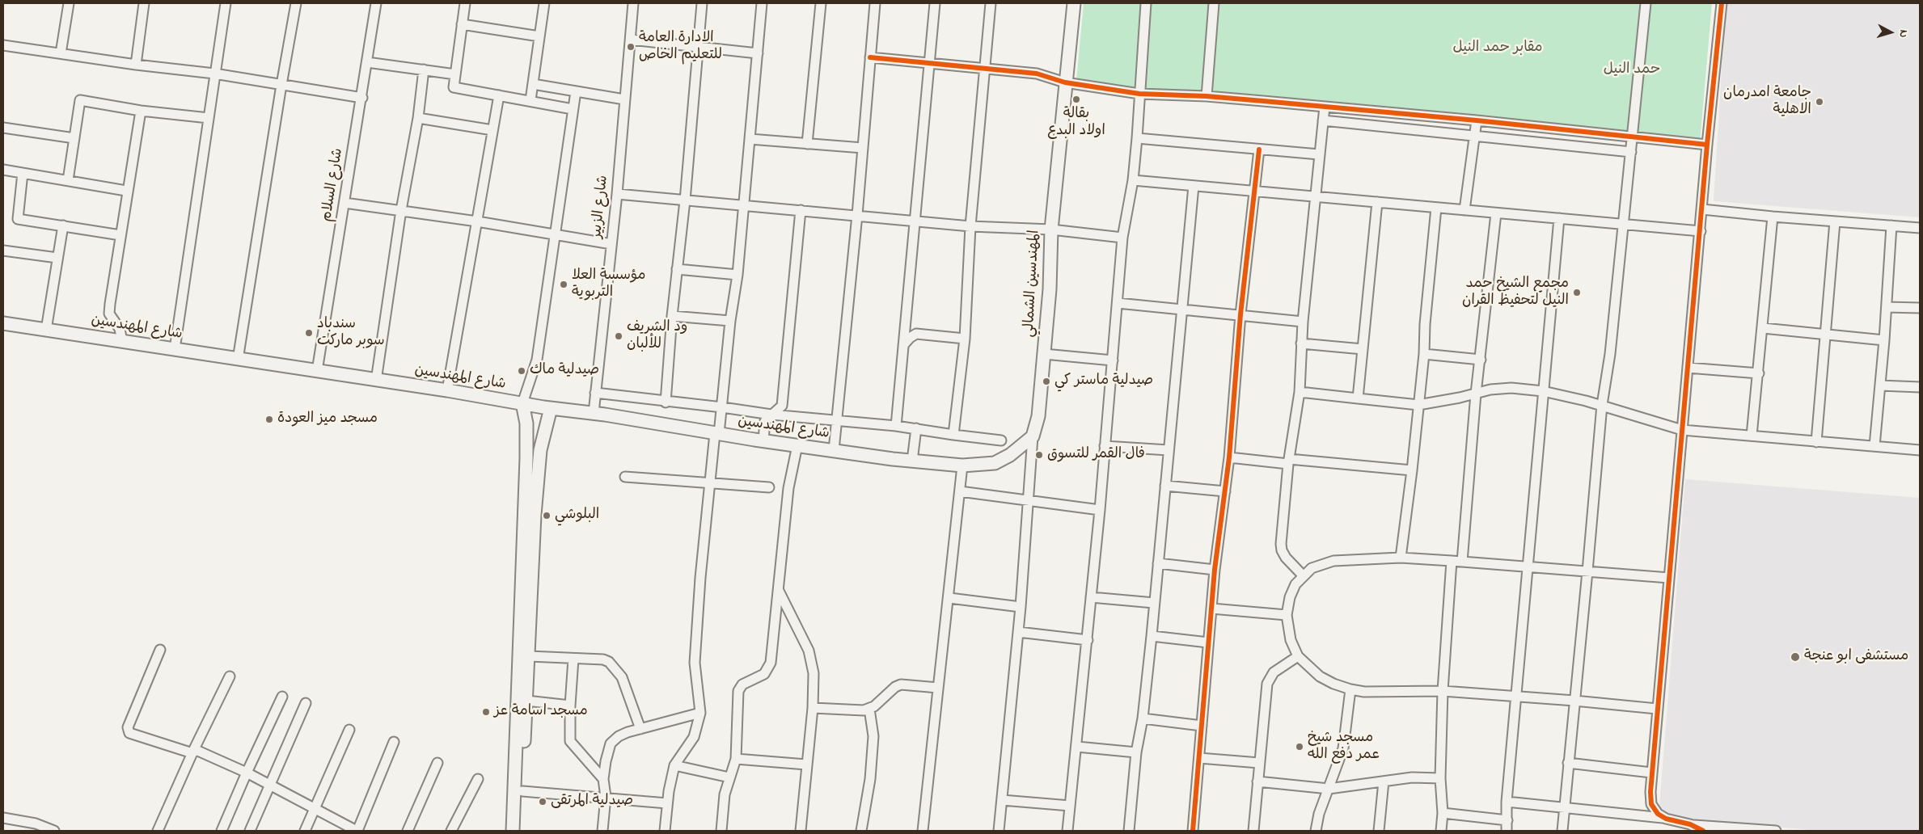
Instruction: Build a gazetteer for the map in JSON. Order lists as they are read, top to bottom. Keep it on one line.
{"streets":{"main road":["المهندسين الشمالي","شارع المهندسين"],"street":["شارع السلام","شارع الزبير"]},"crossings":[["شارع السلام","شارع المهندسين"],["شارع الزبير","شارع المهندسين"]],"parks":["مقابر حمد النيل","حمد النيل"],"places":["الادارة العامة للتعليم الخاص","بقالة اولاد البدع","جامعة امدرمان الاهلية","مؤسسة العلا التربوية","مجمع الشيخ حمد النيل لتحفيظ القران","سندباد سوبر ماركت","ود الشريف للألبان","صيدلية ماك","صيدلية ماستر كي","مسجد ميز العودة","فال القمر للتسوق","البلوشي","مستشفى ابو عنجة","مسجد اسامة عز","مسجد شيخ عمر دفع الله","صيدلية المرتقى"],"north":"right"}
